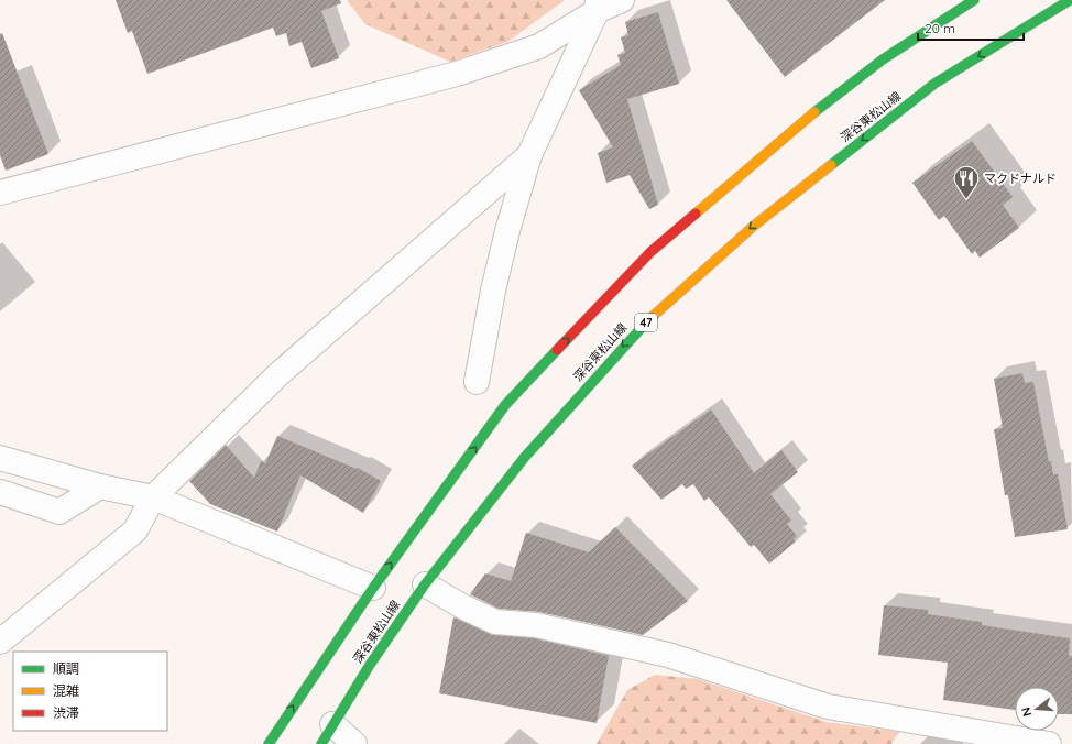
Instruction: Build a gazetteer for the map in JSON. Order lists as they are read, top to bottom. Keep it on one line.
{"streets":{"main road":["深谷東松山線","47"]},"places":{"restaurant":["マクドナルド"]},"legend":["順調","混雑","渋滞"],"scale_bar":"20 m","north":"left"}
